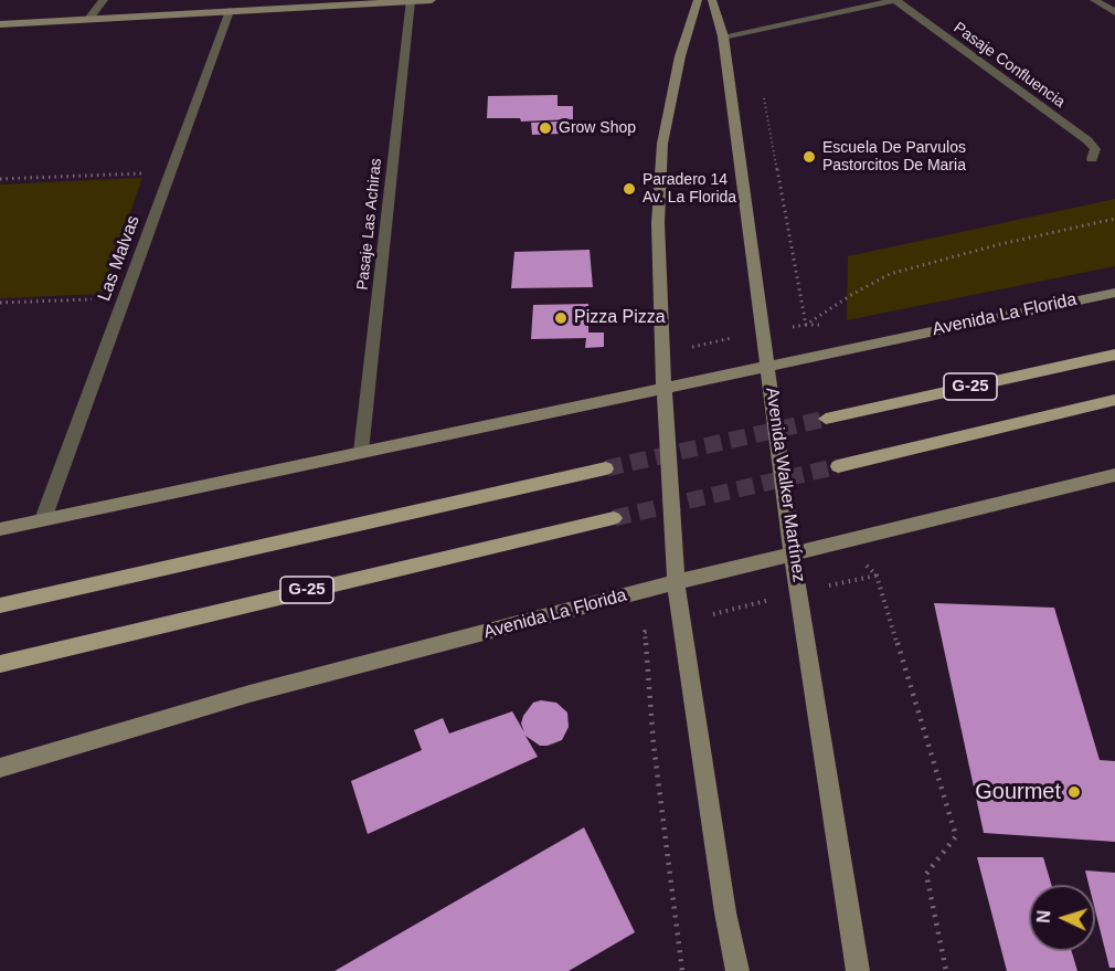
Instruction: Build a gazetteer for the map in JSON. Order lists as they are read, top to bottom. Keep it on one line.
{"streets":{"main road":["Avenida La Florida","G-25","Avenida Walker Martínez"],"street":["Pasaje Confluencia","Pasaje Las Achiras","Las Malvas"]},"crossings":[["Pasaje Las Achiras","Avenida La Florida"],["Las Malvas","Avenida La Florida"],["Avenida La Florida","Avenida Walker Martínez"]],"places":["Grow Shop","Escuela De Parvulos Pastorcitos De Maria","Paradero 14 Av. La Florida","Pizza Pizza","Gourmet"],"north":"left"}
